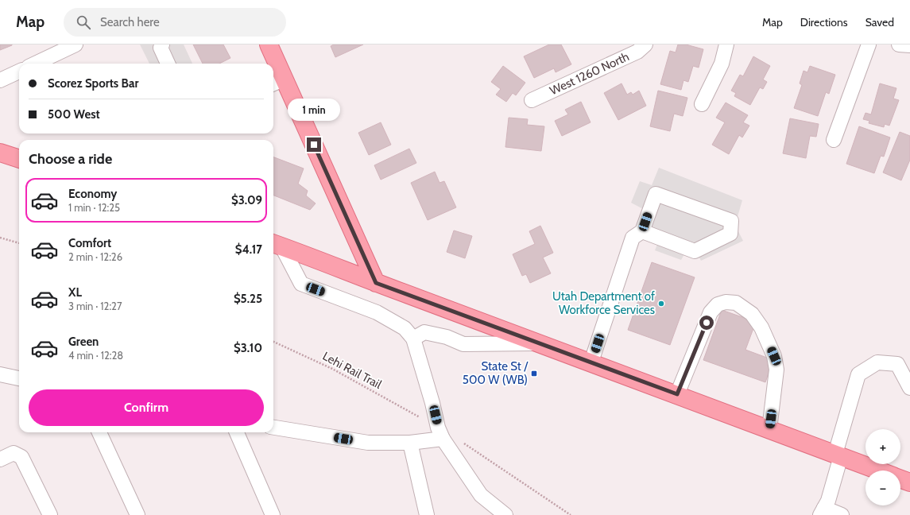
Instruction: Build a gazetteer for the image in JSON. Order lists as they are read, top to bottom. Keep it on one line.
{"streets":{"street":["West 1260 North"],"path":["Lehi Rail Trail"]},"places":{"other":["Utah Department of Workforce Services"],"transit":["State St / 500 W (WB)"]},"page":{"header":"Map","search":"Search here","nav":["Map","Directions","Saved"],"banner":["Scorez Sports Bar","500 West"],"bubble":"1 min","heading":"Choose a ride","list":[{"name":"Economy","note":"1 min · 12:25","value":"$3.09"},{"name":"Comfort","note":"2 min · 12:26","value":"$4.17"},{"name":"XL","note":"3 min · 12:27","value":"$5.25"},{"name":"Green","note":"4 min · 12:28","value":"$3.10"}],"buttons":"Confirm","map_buttons":["+","−"]}}
